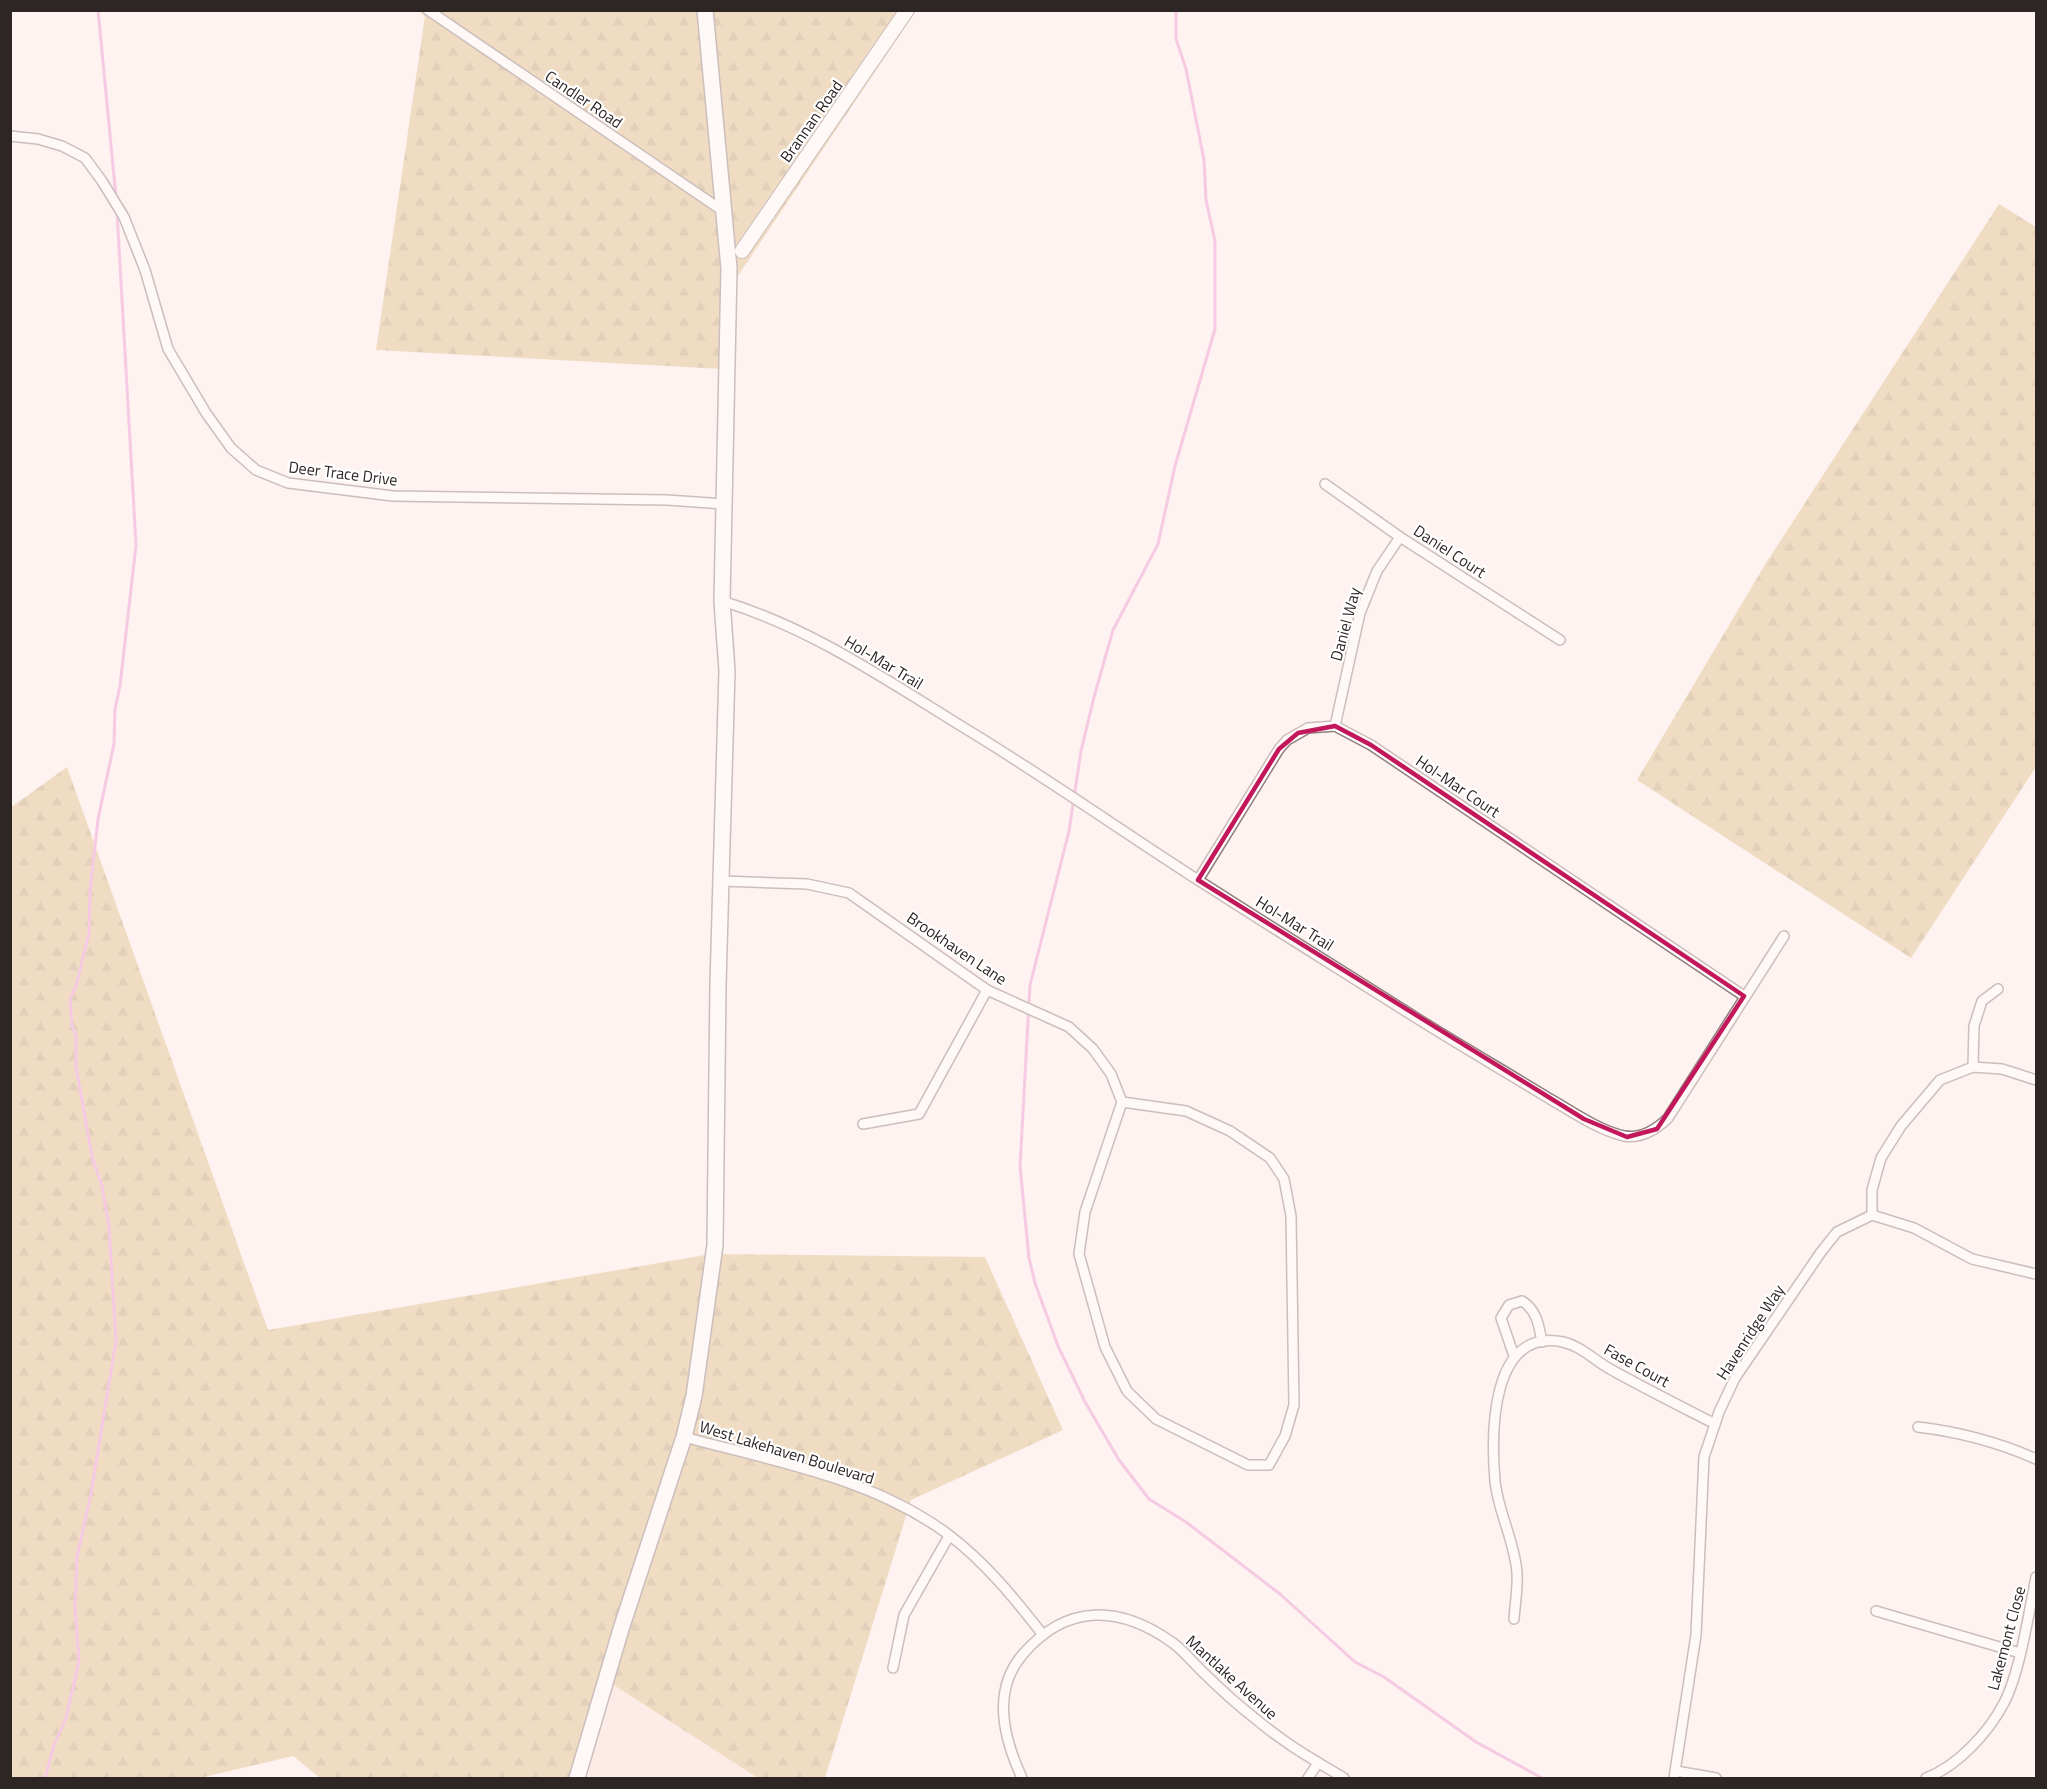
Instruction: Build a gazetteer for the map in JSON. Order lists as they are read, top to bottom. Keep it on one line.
{"streets":{"street":["Candler Road","Brannan Road","Deer Trace Drive","Daniel Court","Daniel Way","Hol-Mar Trail","Hol-Mar Court","Brookhaven Lane","Havenridge Way","Fase Court","West Lakehaven Boulevard","Lakemont Close","Mantlake Avenue"]},"crossings":[["Daniel Court","Daniel Way"],["Daniel Way","Hol-Mar Court"],["Hol-Mar Trail","Hol-Mar Court"],["Havenridge Way","Fase Court"],["West Lakehaven Boulevard","Mantlake Avenue"]]}
